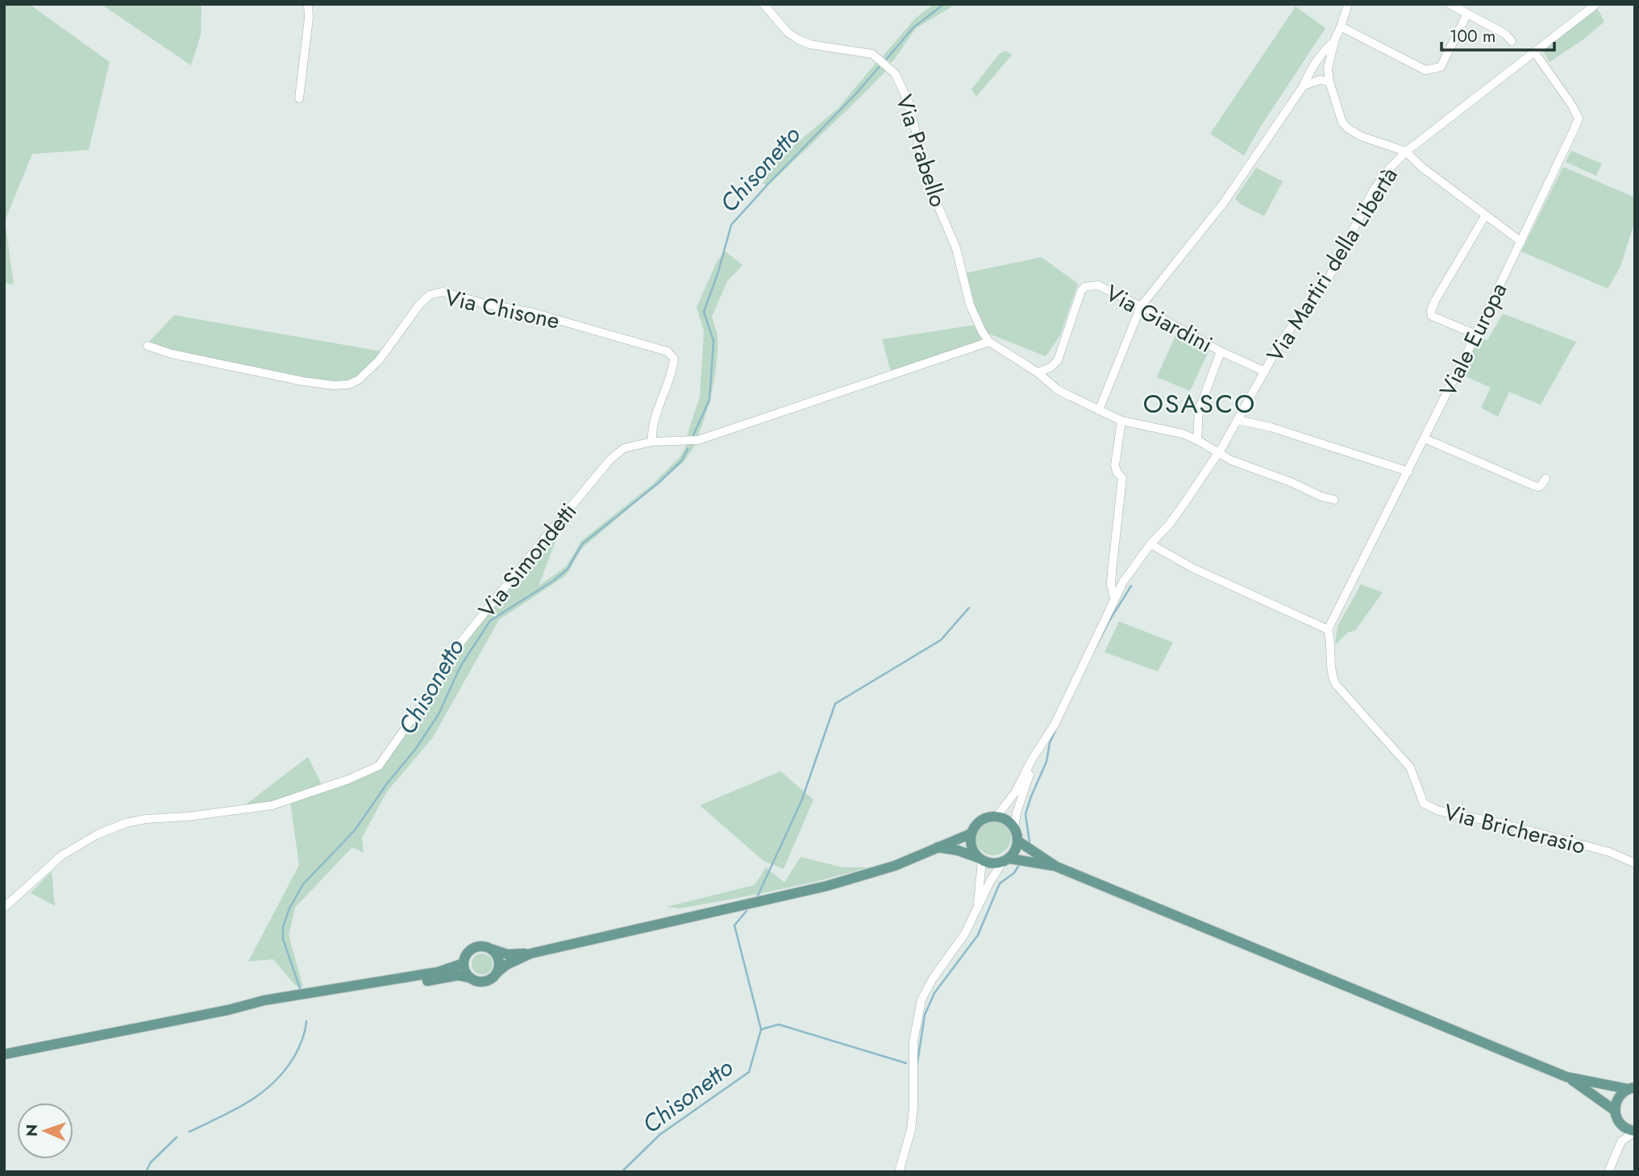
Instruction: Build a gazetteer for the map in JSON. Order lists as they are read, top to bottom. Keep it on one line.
{"streets":{"street":["Via Prabello","Via Martiri della Libertà","Via Chisone","Via Giardini","Viale Europa","Via Simondetti","Via Bricherasio"]},"crossings":[["Via Prabello","Via Simondetti"],["Via Martiri della Libertà","Via Giardini"],["Via Martiri della Libertà","Viale Europa"],["Via Chisone","Via Simondetti"],["Viale Europa","Via Bricherasio"]],"districts":["OSASCO"],"water":["Chisonetto"],"scale_bar":"100 m","north":"left"}
